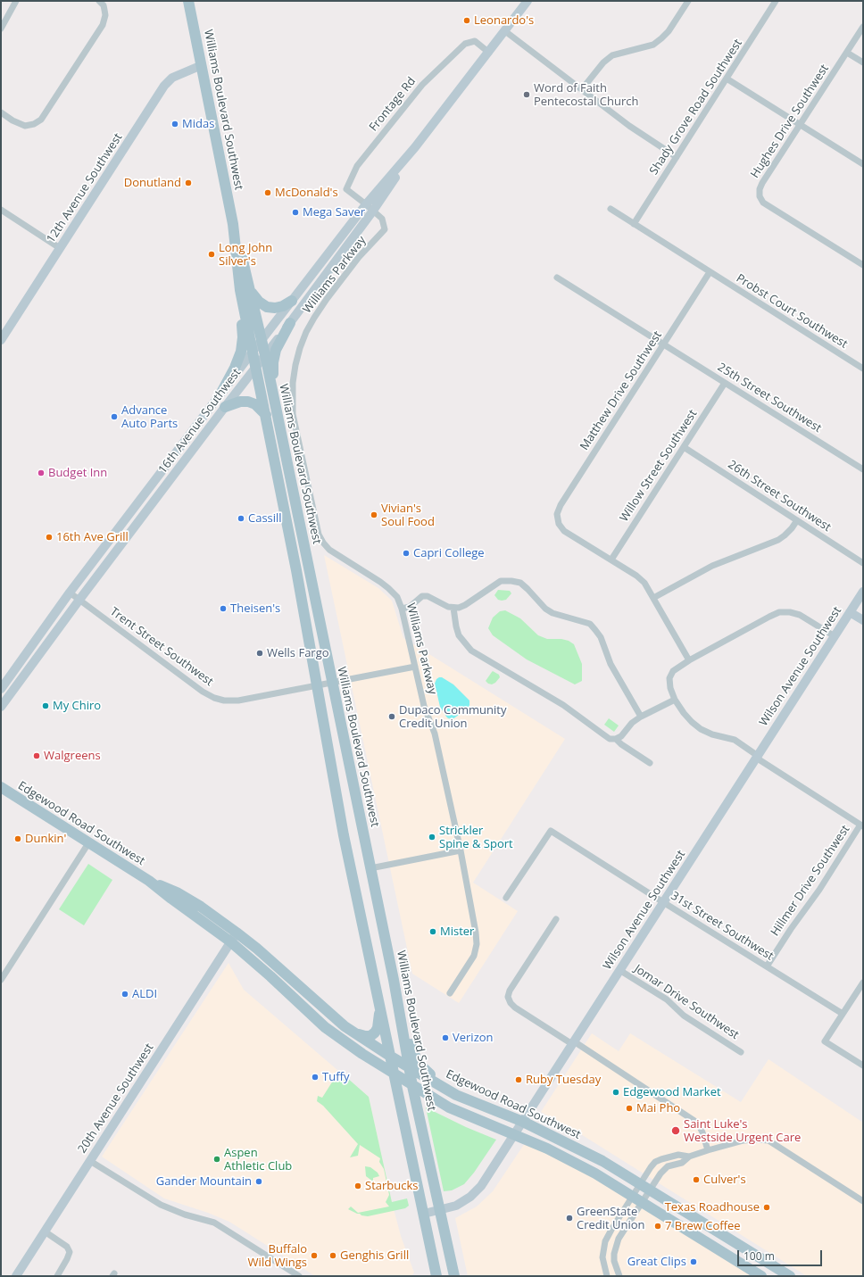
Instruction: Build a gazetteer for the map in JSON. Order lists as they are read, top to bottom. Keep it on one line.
{"streets":{"main road":["Williams Boulevard Southwest","12th Avenue Southwest","16th Avenue Southwest","Wilson Avenue Southwest","Edgewood Road Southwest","20th Avenue Southwest"],"street":["Frontage Rd","Shady Grove Road Southwest","Hughes Drive Southwest","Williams Parkway","Probst Court Southwest","Matthew Drive Southwest","25th Street Southwest","Willow Street Southwest","26th Street Southwest","Trent Street Southwest","Hillmer Drive Southwest","31st Street Southwest","Jomar Drive Southwest"]},"crossings":[["Frontage Rd","Williams Parkway"],["Frontage Rd","16th Avenue Southwest"],["Shady Grove Road Southwest","Probst Court Southwest"],["Williams Boulevard Southwest","12th Avenue Southwest"],["Williams Boulevard Southwest","16th Avenue Southwest"],["Williams Boulevard Southwest","Trent Street Southwest"],["Williams Boulevard Southwest","Wilson Avenue Southwest"],["Williams Boulevard Southwest","Edgewood Road Southwest"],["Williams Parkway","16th Avenue Southwest"],["Williams Parkway","Trent Street Southwest"],["Probst Court Southwest","Matthew Drive Southwest"],["Matthew Drive Southwest","25th Street Southwest"],["Matthew Drive Southwest","Willow Street Southwest"],["25th Street Southwest","Willow Street Southwest"],["16th Avenue Southwest","Trent Street Southwest"],["Willow Street Southwest","26th Street Southwest"],["Wilson Avenue Southwest","Edgewood Road Southwest"],["Wilson Avenue Southwest","31st Street Southwest"],["Wilson Avenue Southwest","Jomar Drive Southwest"],["Edgewood Road Southwest","20th Avenue Southwest"],["Hillmer Drive Southwest","31st Street Southwest"]],"places":["Leonardo's","Word of Faith Pentecostal Church","Midas","Donutland","McDonald's","Mega Saver","Long John Silver's","Advance Auto Parts","Budget Inn","Vivian's Soul Food","Cassill","16th Ave Grill","Capri College","Theisen's","Wells Fargo","My Chiro","Dupaco Community Credit Union","Walgreens","Strickler Spine & Sport","Dunkin'","Mister","ALDI","Verizon","Tuffy","Ruby Tuesday","Edgewood Market","Mai Pho","Saint Luke's Westside Urgent Care","Aspen Athletic Club","Culver's","Gander Mountain","Starbucks","Texas Roadhouse","GreenState Credit Union","7 Brew Coffee","Buffalo Wild Wings","Genghis Grill","Great Clips"],"scale_bar":"100 m"}
